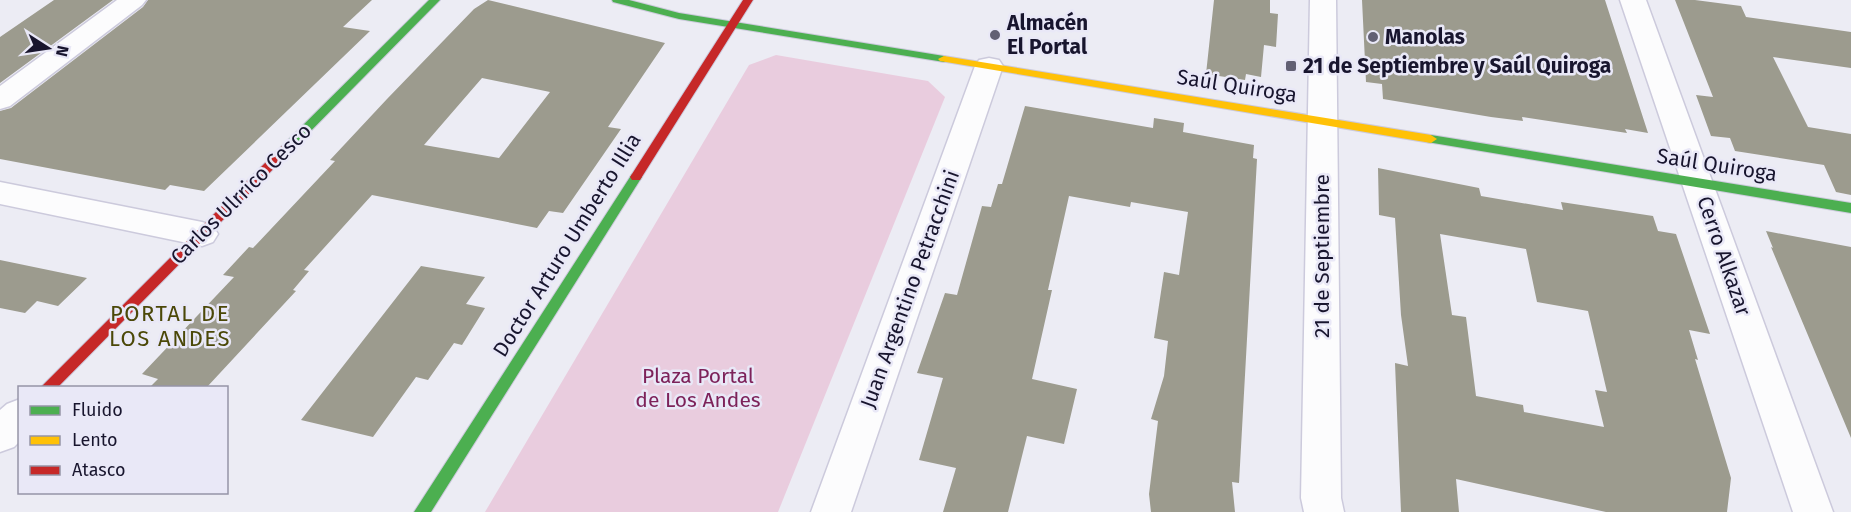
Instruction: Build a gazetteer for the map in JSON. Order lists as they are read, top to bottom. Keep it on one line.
{"streets":{"street":["Saúl Quiroga","Carlos Ulrrico Cesco","Doctor Arturo Umberto Illia","21 de Septiembre","Cerro Alkazar","Juan Argentino Petracchini"]},"crossings":[["Saúl Quiroga","Doctor Arturo Umberto Illia"],["Saúl Quiroga","21 de Septiembre"],["Saúl Quiroga","Cerro Alkazar"],["Saúl Quiroga","Juan Argentino Petracchini"]],"districts":["PORTAL DE LOS ANDES"],"parks":["Plaza Portal de Los Andes"],"places":{"other":["Almacén El Portal","Manolas"],"transit":["21 de Septiembre y Saúl Quiroga"]},"legend":["Fluido","Lento","Atasco"],"north":"right"}
